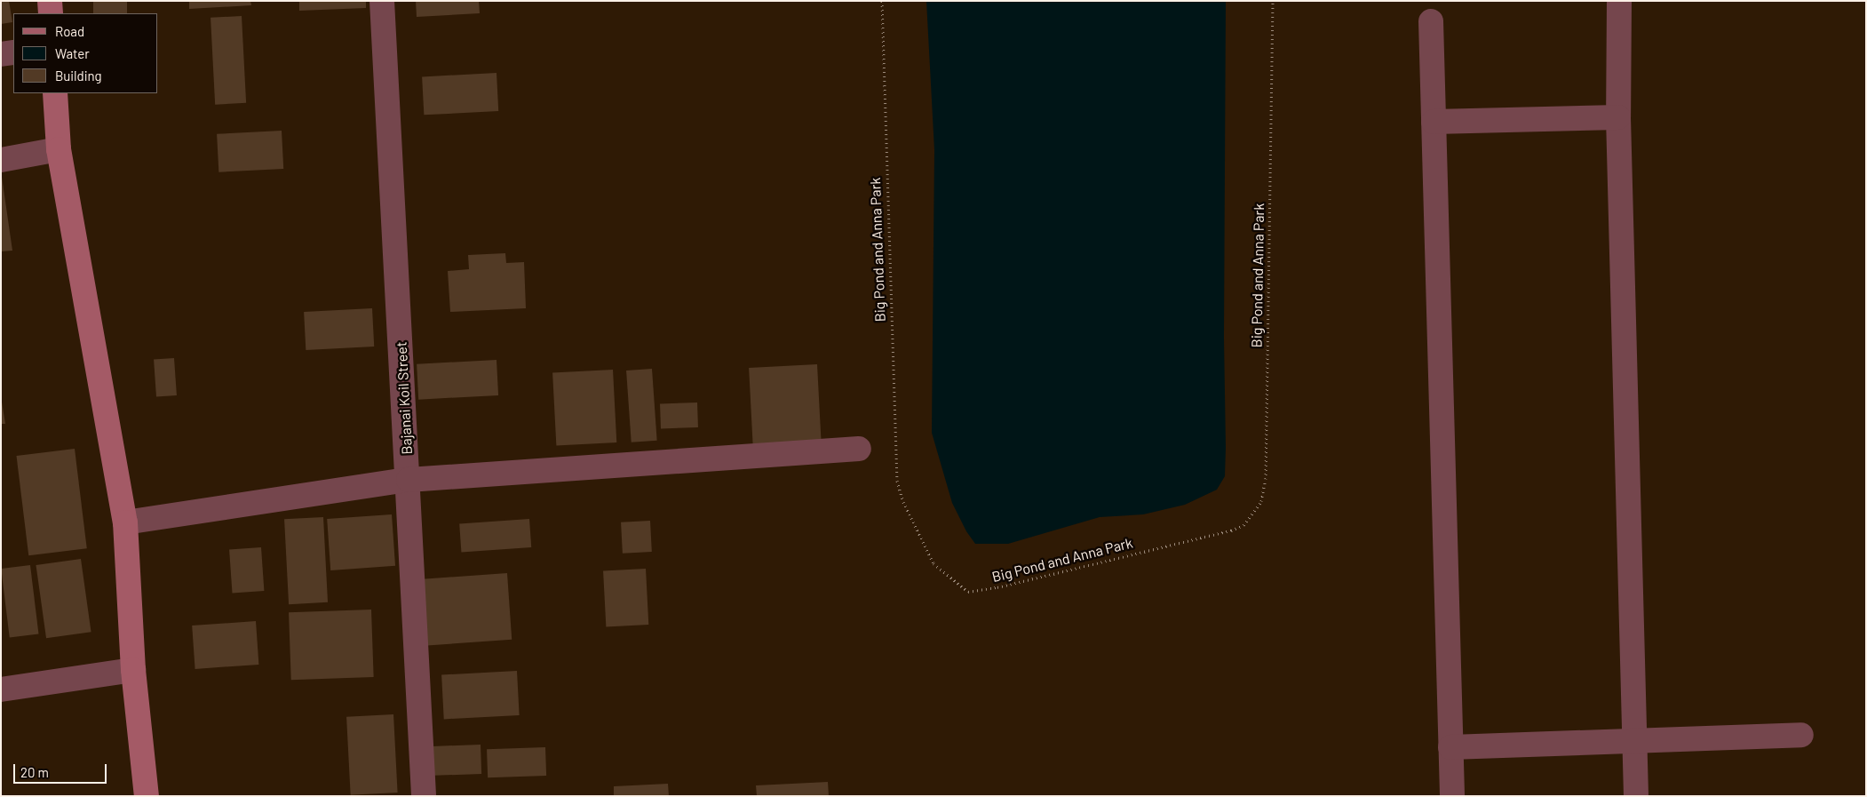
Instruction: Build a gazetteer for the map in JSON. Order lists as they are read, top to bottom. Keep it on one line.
{"streets":{"street":["Bajanai Koil Street"],"path":["Big Pond and Anna Park"]},"legend":["Road","Water","Building"],"scale_bar":"20 m"}
